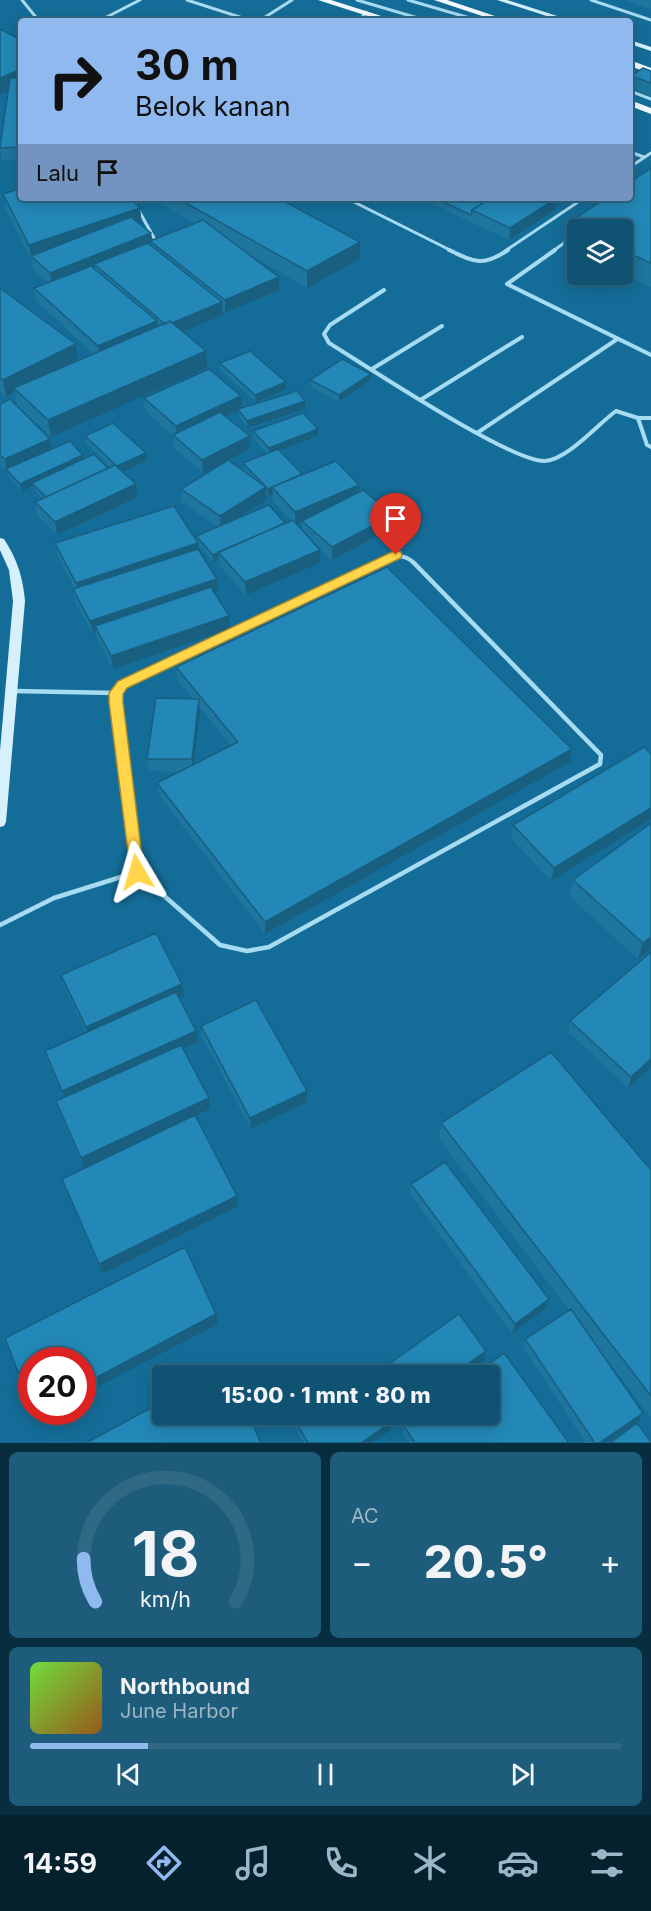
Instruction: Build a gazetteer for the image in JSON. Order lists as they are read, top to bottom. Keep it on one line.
{"page":{"turn":["30 m","Belok kanan"],"then":"Lalu","limit":"20","trip":"15:00 · 1 mnt · 80 m","tile":"AC","heat":["−","20.5°","+"],"song":["Northbound","June Harbor"],"tabs":"14:59","gauge":["18","km/h"]}}
